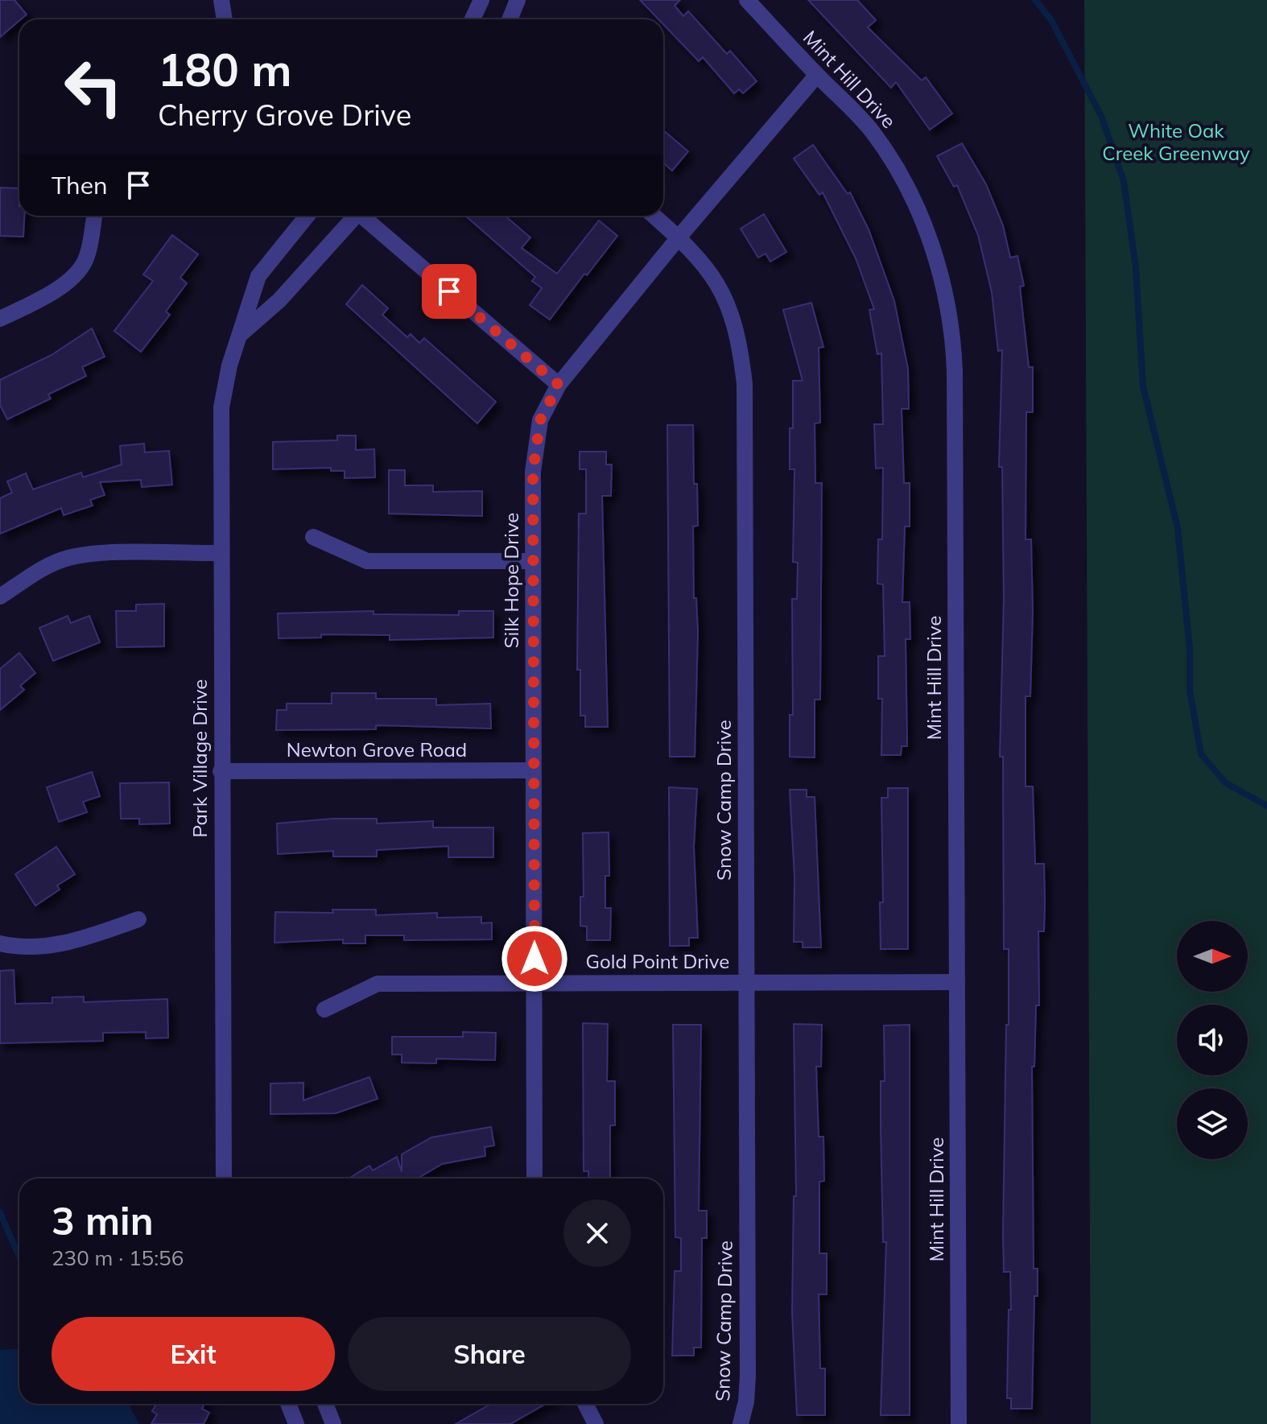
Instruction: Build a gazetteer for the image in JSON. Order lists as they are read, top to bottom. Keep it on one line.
{"streets":{"street":["Mint Hill Drive","Silk Hope Drive","Newton Grove Road","Park Village Drive","Snow Camp Drive","Gold Point Drive"]},"crossings":[["Mint Hill Drive","Silk Hope Drive"],["Mint Hill Drive","Gold Point Drive"],["Silk Hope Drive","Newton Grove Road"],["Silk Hope Drive","Snow Camp Drive"],["Silk Hope Drive","Gold Point Drive"],["Newton Grove Road","Park Village Drive"],["Snow Camp Drive","Gold Point Drive"]],"parks":["White Oak Creek Greenway"],"north":"right","page":{"turn":["180 m","Cherry Grove Drive"],"then":"Then","heading":["3 min","230 m · 15:56"],"buttons":["Exit","Share"]}}
